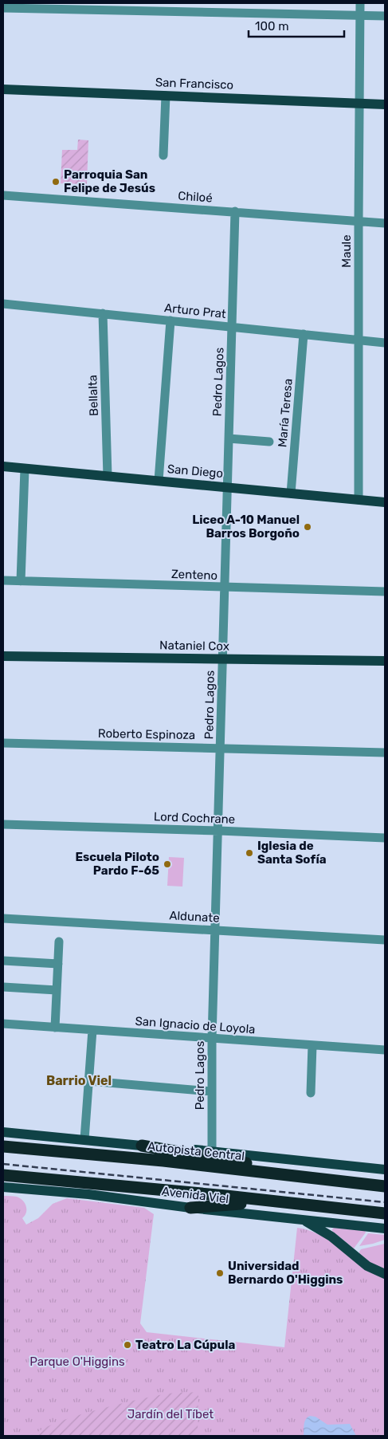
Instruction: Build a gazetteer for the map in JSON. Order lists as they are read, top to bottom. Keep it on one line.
{"streets":{"highway":["Autopista Central"],"main road":["San Francisco","San Diego","Nataniel Cox","Avenida Viel"],"street":["Chiloé","Maule","Arturo Prat","Pedro Lagos","Bellalta","María Teresa","Zenteno","Roberto Espinoza","Lord Cochrane","Aldunate","San Ignacio de Loyola"]},"crossings":[["San Francisco","Maule"],["Chiloé","Maule"],["Chiloé","Pedro Lagos"],["Maule","Arturo Prat"],["Maule","San Diego"],["Arturo Prat","Pedro Lagos"],["Arturo Prat","Bellalta"],["Arturo Prat","María Teresa"],["Pedro Lagos","San Diego"],["Pedro Lagos","Zenteno"],["Pedro Lagos","Nataniel Cox"],["Pedro Lagos","Roberto Espinoza"],["Pedro Lagos","Lord Cochrane"],["Pedro Lagos","Aldunate"],["Pedro Lagos","San Ignacio de Loyola"],["Bellalta","San Diego"],["María Teresa","San Diego"]],"districts":["Barrio Viel"],"parks":["Parque O'Higgins","Jardín del Tíbet"],"places":["Parroquia San Felipe de Jesús","Liceo A-10 Manuel Barros Borgoño","Iglesia de Santa Sofía","Escuela Piloto Pardo F-65","Universidad Bernardo O'Higgins","Teatro La Cúpula"],"scale_bar":"100 m"}
